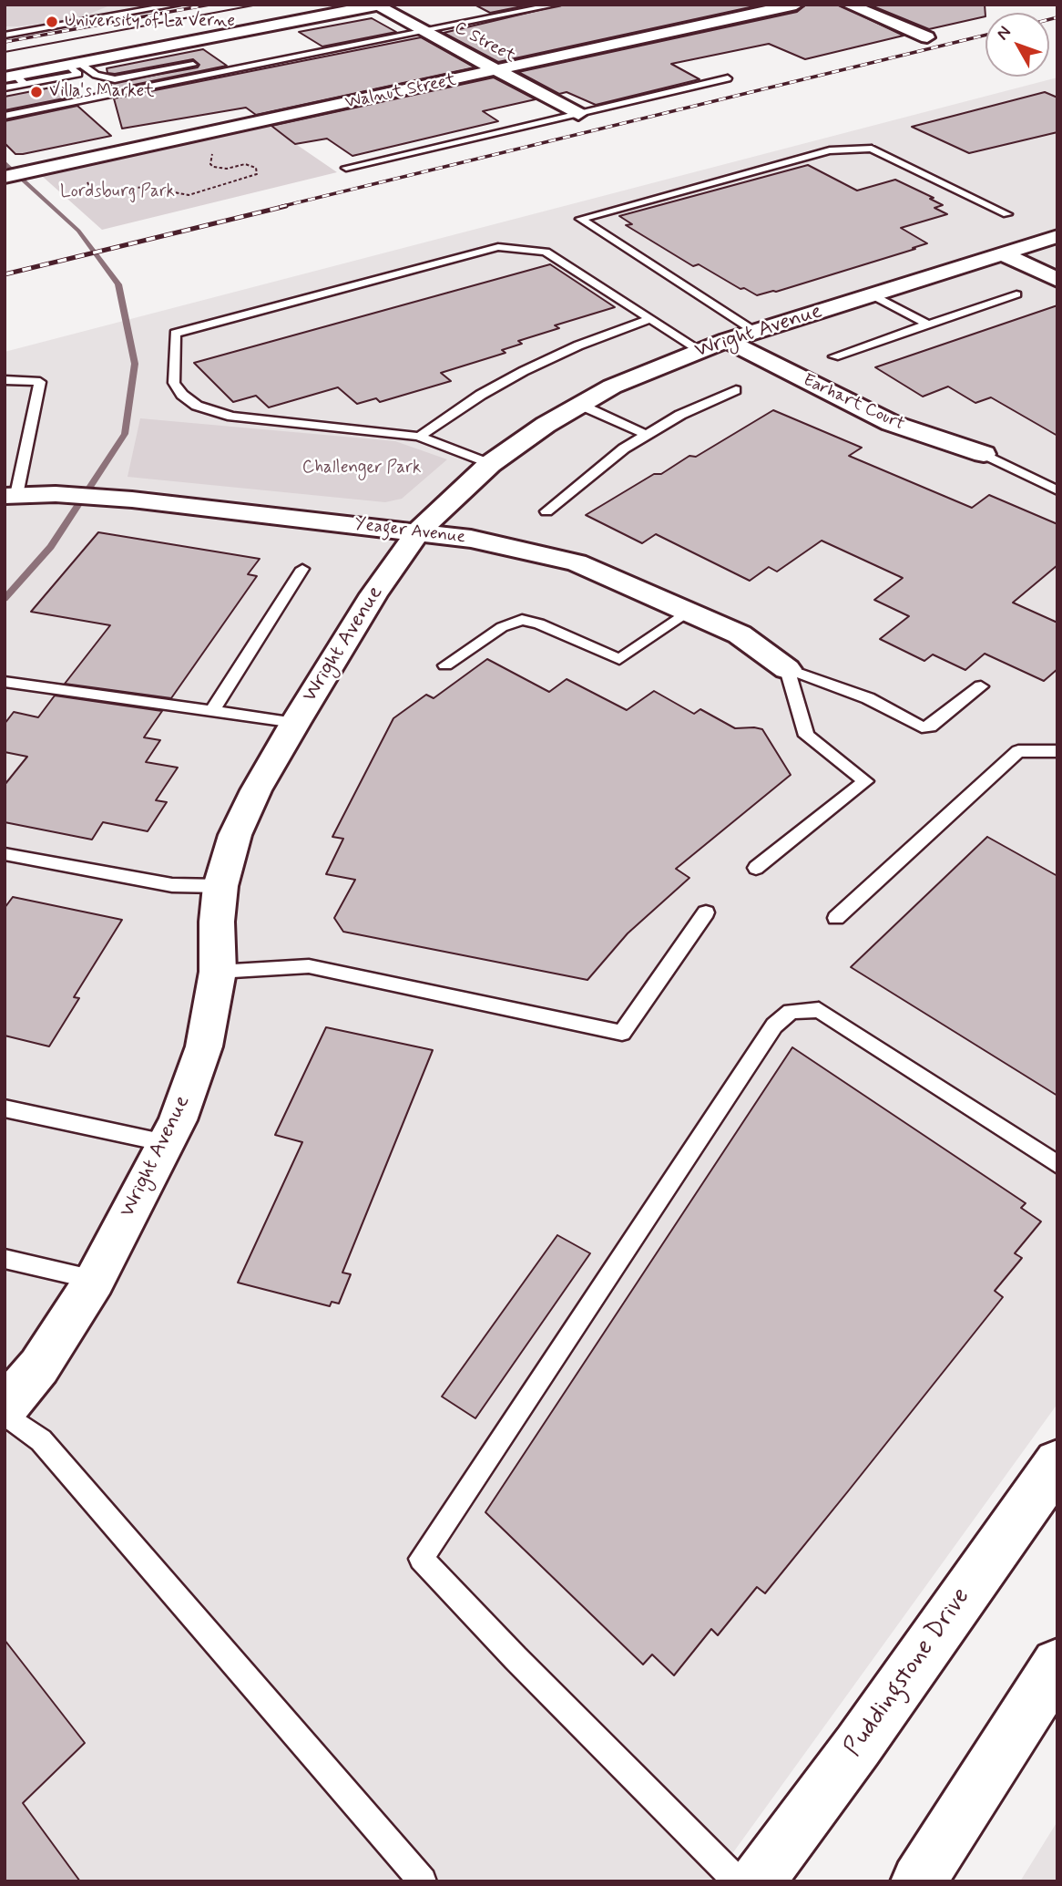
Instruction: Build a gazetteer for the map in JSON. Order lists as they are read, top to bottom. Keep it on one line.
{"streets":{"street":["C Street","Walnut Street","Wright Avenue","Earhart Court","Yeager Avenue","Puddingstone Drive"]},"crossings":[["C Street","Walnut Street"],["Wright Avenue","Earhart Court"],["Wright Avenue","Yeager Avenue"]],"parks":["Lordsburg Park","Challenger Park"],"places":["University of La Verne","Villa's Market"],"north":"top left"}
